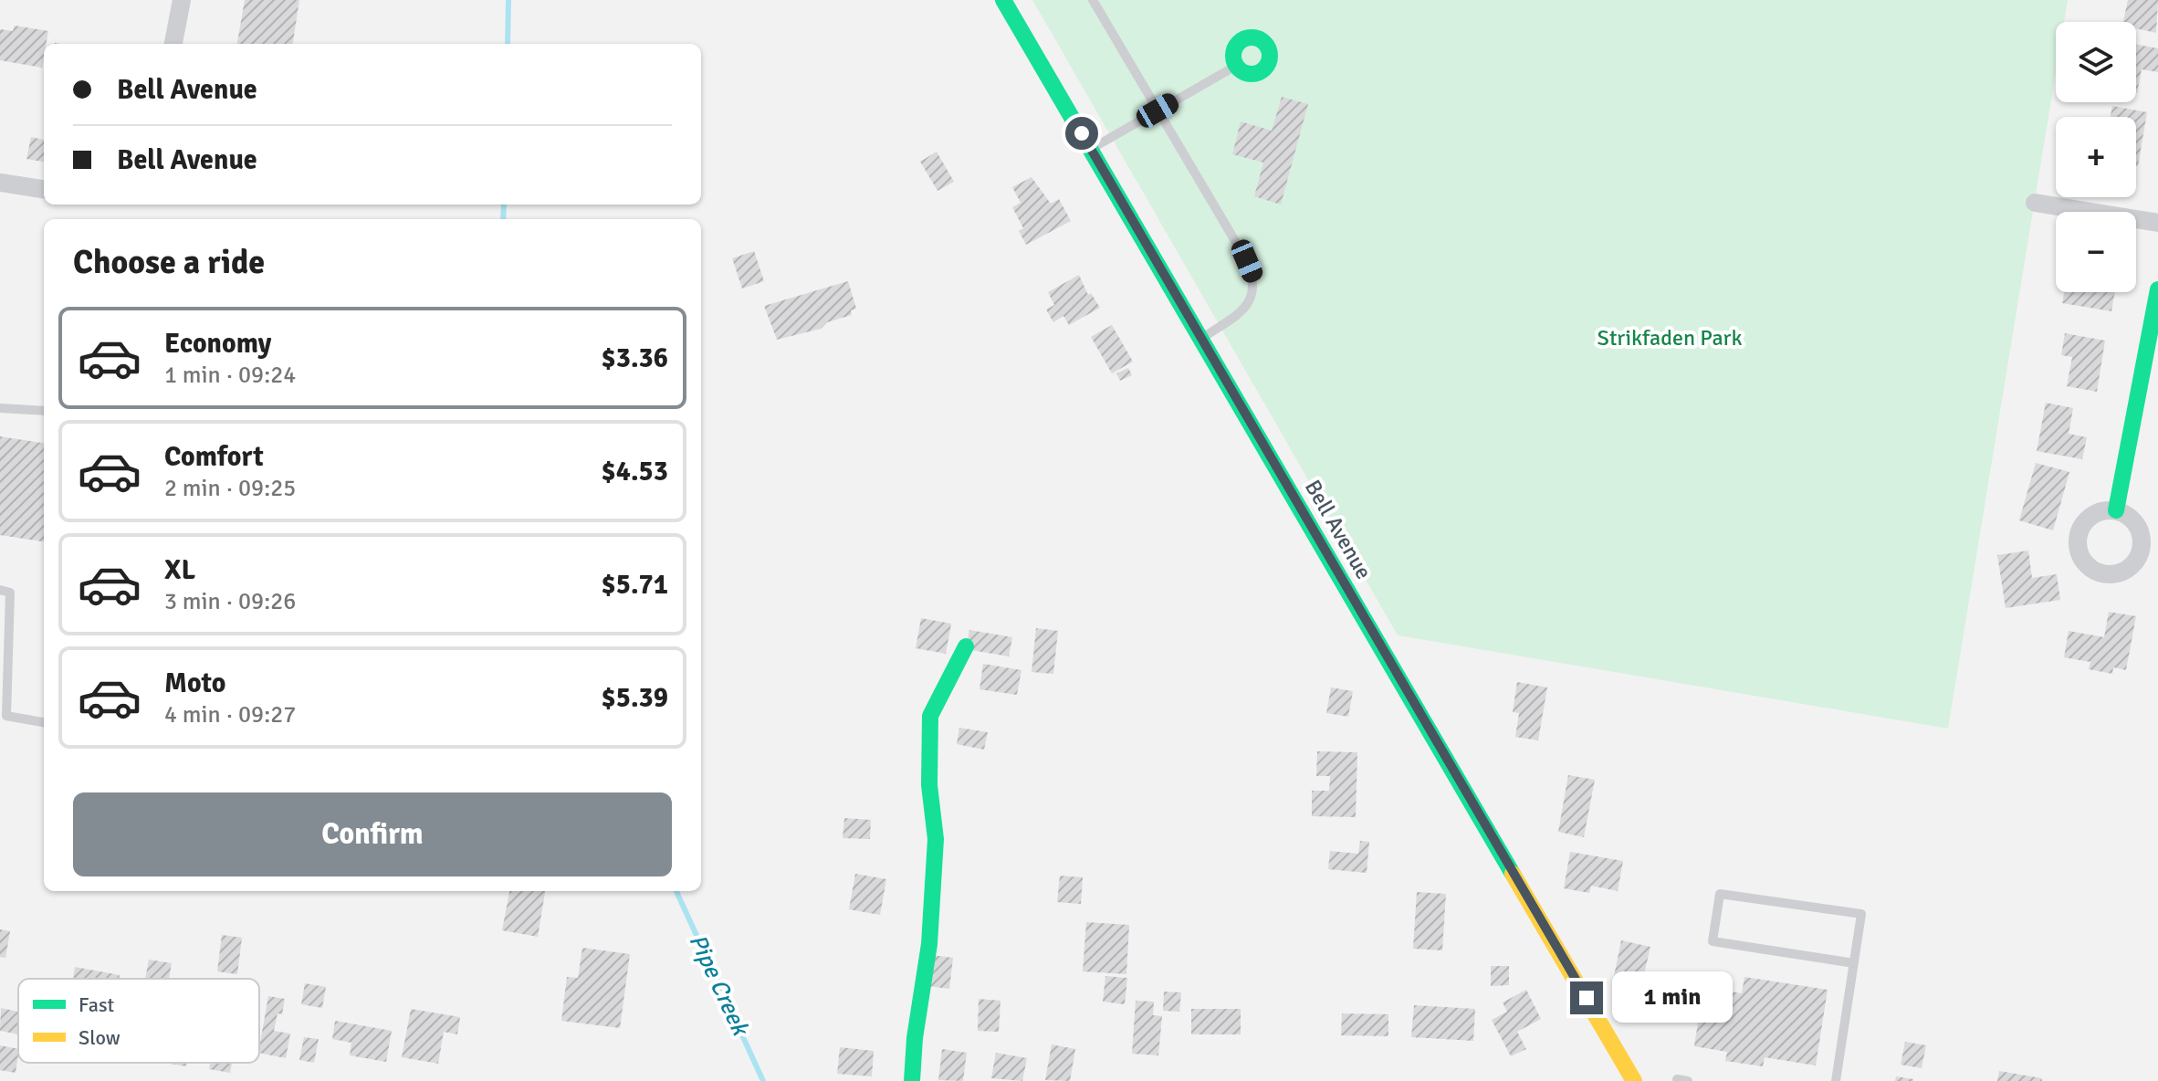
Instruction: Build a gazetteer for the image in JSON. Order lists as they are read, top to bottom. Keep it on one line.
{"streets":{"street":["Bell Avenue"]},"water":["Pipe Creek"],"parks":["Strikfaden Park"],"legend":["Fast","Slow"],"page":{"map_buttons":["+","−"],"banner":["Bell Avenue","Bell Avenue"],"heading":"Choose a ride","list":[{"name":"Economy","note":"1 min · 09:24","value":"$3.36"},{"name":"Comfort","note":"2 min · 09:25","value":"$4.53"},{"name":"XL","note":"3 min · 09:26","value":"$5.71"},{"name":"Moto","note":"4 min · 09:27","value":"$5.39"}],"buttons":"Confirm","bubble":"1 min"}}
